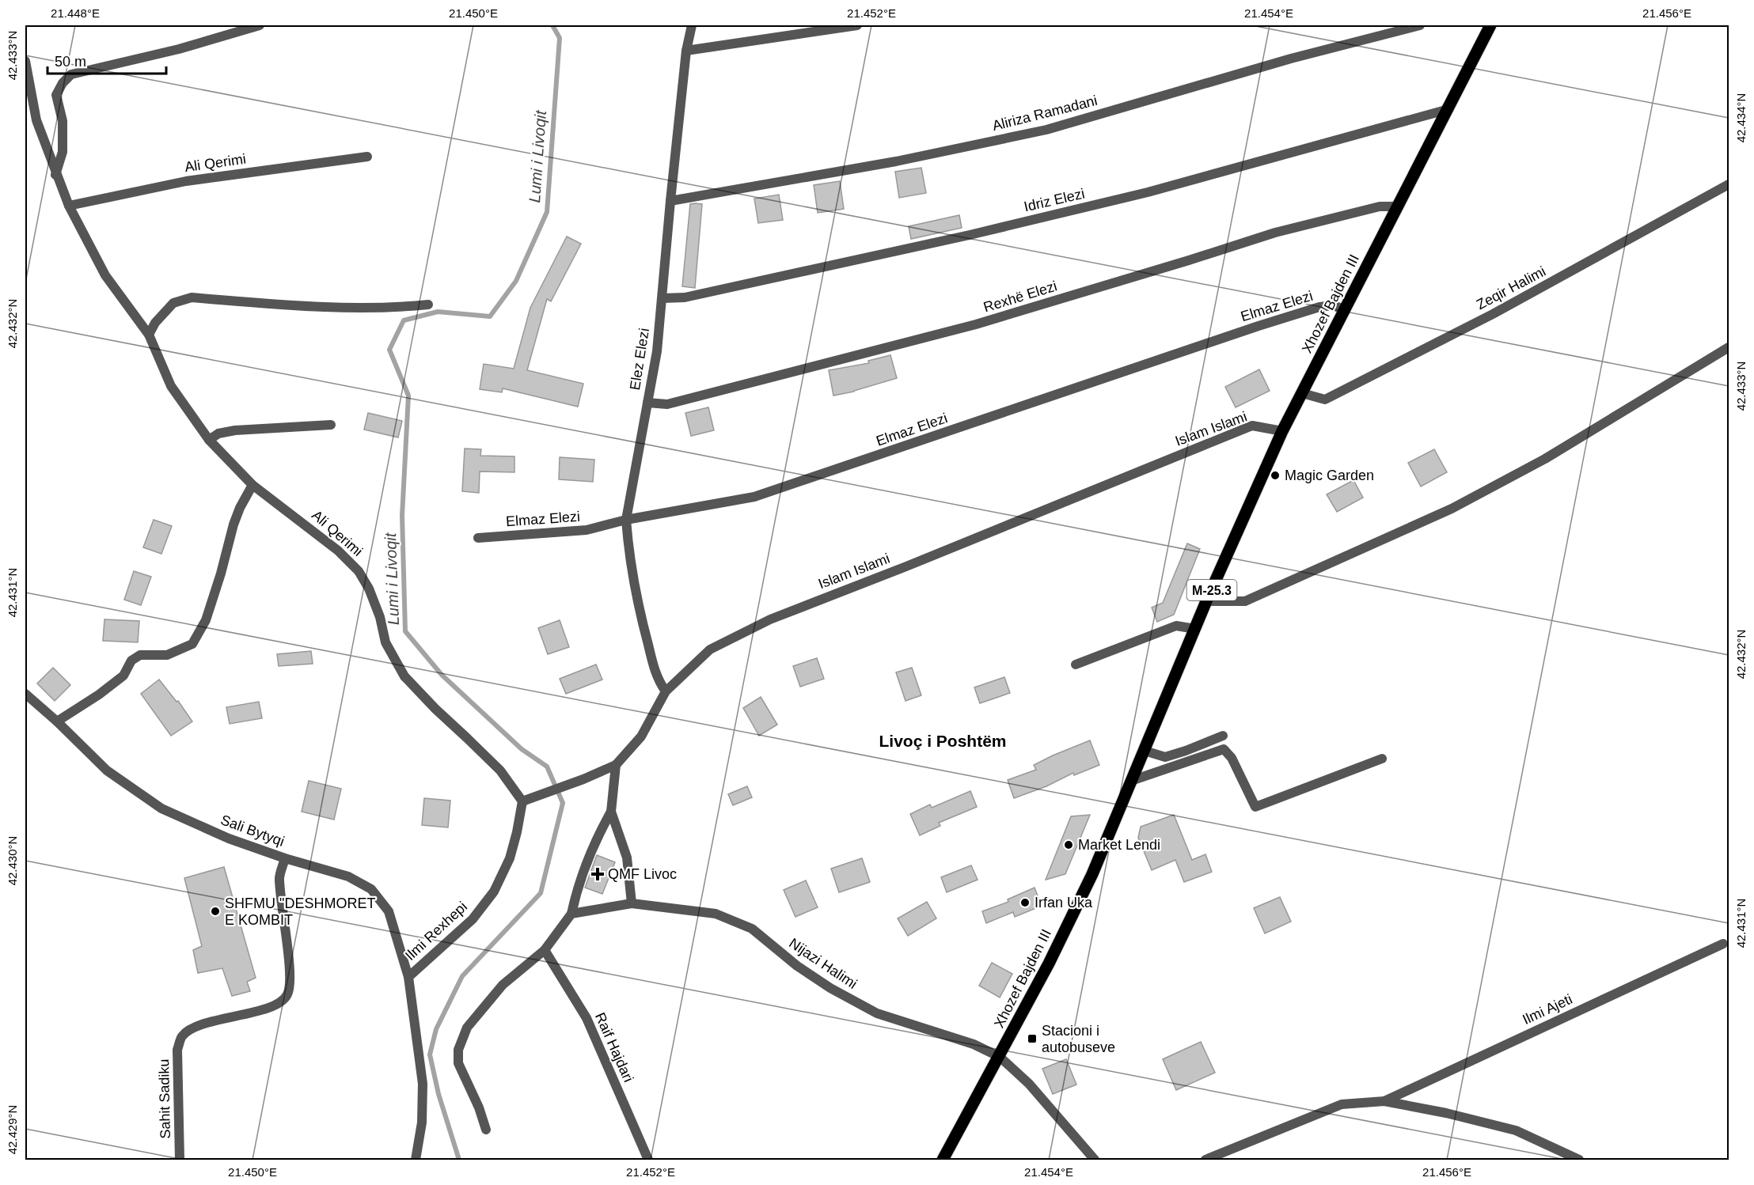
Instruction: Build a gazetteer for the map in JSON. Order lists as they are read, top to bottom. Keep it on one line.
{"streets":{"main road":["Xhozef Bajden III","M-25.3"],"street":["Aliriza Ramadani","Ali Qerimi","Idriz Elezi","Zeqir Halimi","Rexhë Elezi","Elmaz Elezi","Elez Elezi","Islam Islami","Sali Bytyqi","Ilmi Rexhepi","Nijazi Halimi","Ilmi Ajeti","Raif Hajdari","Sahit Sadiku"]},"crossings":[["Aliriza Ramadani","Elez Elezi"],["Ali Qerimi","Ilmi Rexhepi"],["Idriz Elezi","Xhozef Bajden III"],["Idriz Elezi","Elez Elezi"],["Zeqir Halimi","Xhozef Bajden III"],["Rexhë Elezi","Xhozef Bajden III"],["Rexhë Elezi","Elez Elezi"],["Xhozef Bajden III","Elmaz Elezi"],["Xhozef Bajden III","Islam Islami"],["Xhozef Bajden III","Nijazi Halimi"],["Elmaz Elezi","Elez Elezi"],["Elez Elezi","Islam Islami"],["Sali Bytyqi","Ilmi Rexhepi"],["Sali Bytyqi","Sahit Sadiku"]],"districts":["Livoç i Poshtëm"],"water":["Lumi i Livoqit"],"places":{"other":["Magic Garden","Market Lendi","Irfan Uka","SHFMU \"DESHMORET E KOMBIT"],"health":["QMF Livoc"],"transit":["Stacioni i autobuseve"]},"scale_bar":"50 m","coordinates":["21.448°E","21.450°E","21.452°E","21.454°E","21.456°E","42.433°N","42.434°N","42.432°N","42.431°N","42.430°N","42.429°N"]}
